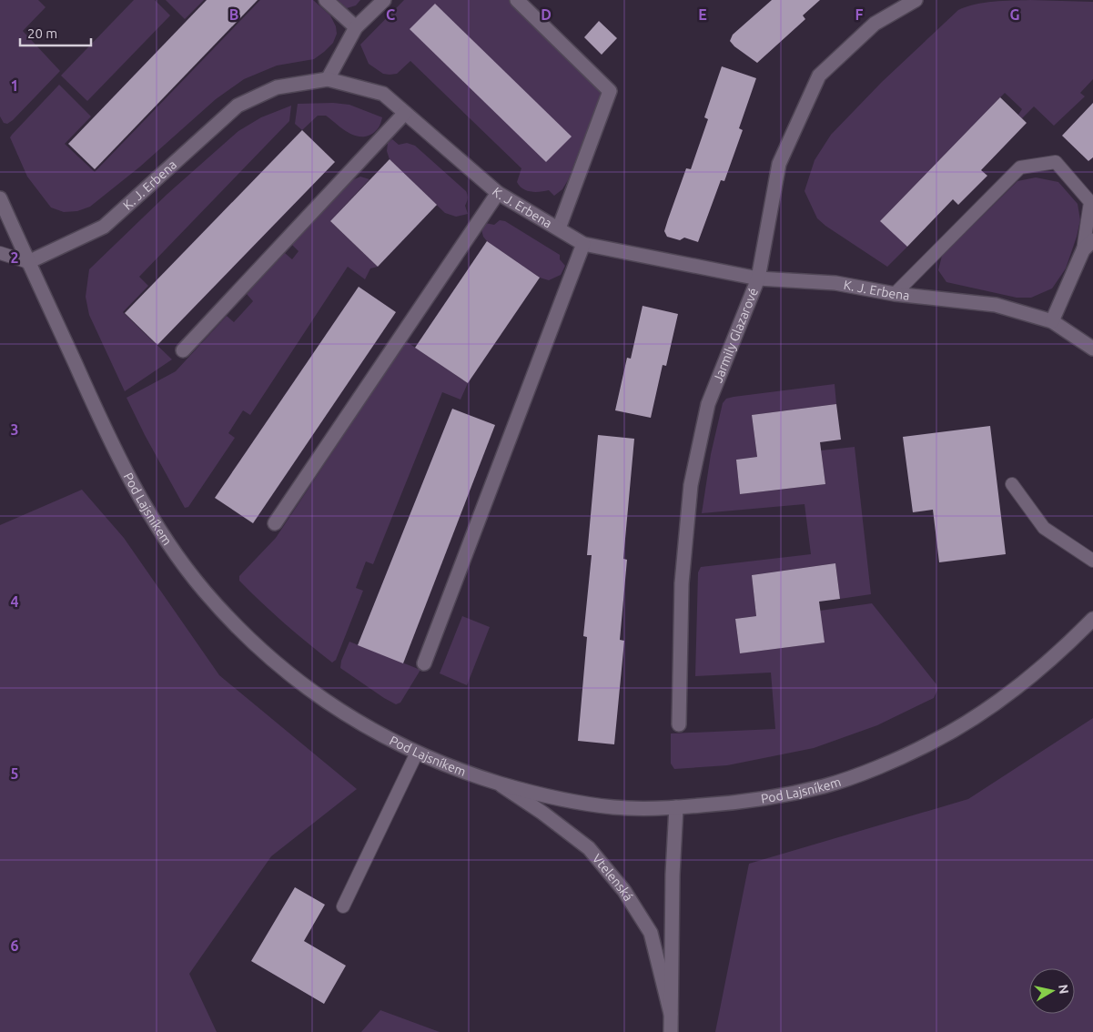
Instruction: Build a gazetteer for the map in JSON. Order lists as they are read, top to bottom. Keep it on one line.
{"streets":{"street":["K. J. Erbena","Jarmily Glazarové","Pod Lajsníkem","Vtelenská"]},"crossings":[["K. J. Erbena","Jarmily Glazarové"],["K. J. Erbena","Pod Lajsníkem"],["Pod Lajsníkem","Vtelenská"]],"scale_bar":"20 m","north":"right","grid":{"columns":["B","C","D","E","F","G"],"rows":["1","2","3","4","5","6"]}}
